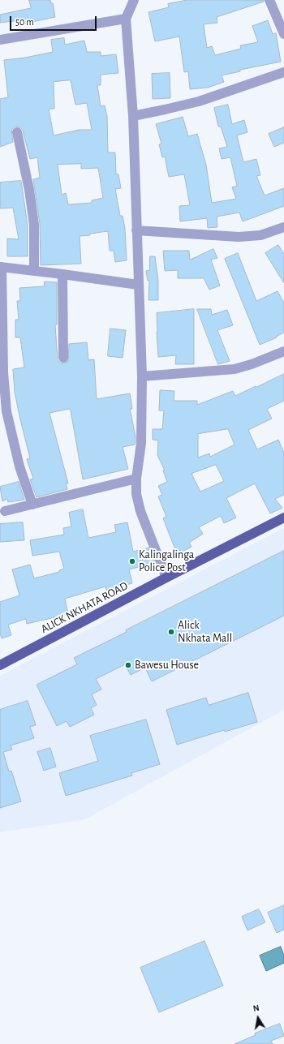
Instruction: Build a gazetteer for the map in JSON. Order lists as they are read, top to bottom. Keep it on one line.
{"streets":{"main road":["ALICK NKHATA ROAD"]},"places":["Kalingalinga Police Post","Alick Nkhata Mall","Bawesu House"],"scale_bar":"50 m","north":"top"}
